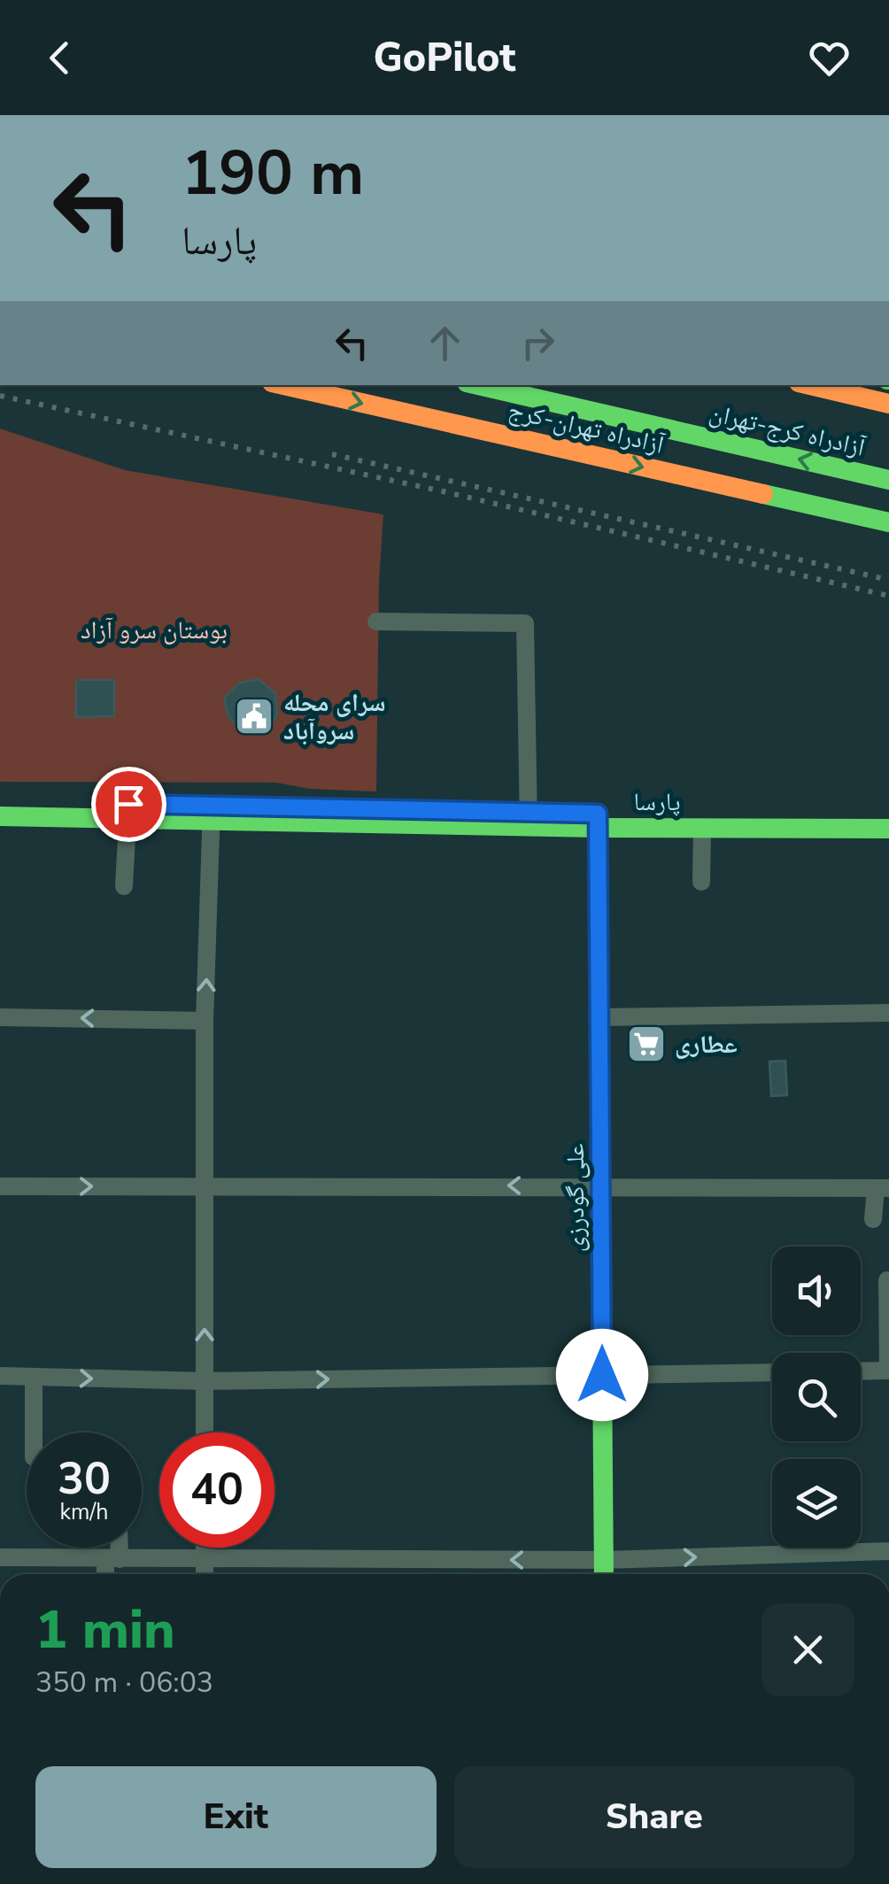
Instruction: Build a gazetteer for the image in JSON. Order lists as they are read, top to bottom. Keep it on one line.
{"streets":{"main road":["آزادراه تهران-کرج","آزادراه کرج-تهران","پارسا","علی گودرزی"]},"crossings":[["پارسا","علی گودرزی"]],"one_way":["آزادراه تهران-کرج","آزادراه کرج-تهران"],"parks":["بوستان سرو آزاد"],"places":{"public building":["سرای محله سروآباد"],"supermarket":["عطاری"]},"page":{"header":"GoPilot","turn":["190 m","پارسا"],"speed":"30 km/h","limit":"40","heading":["1 min","350 m · 06:03"],"buttons":["Exit","Share"]}}
